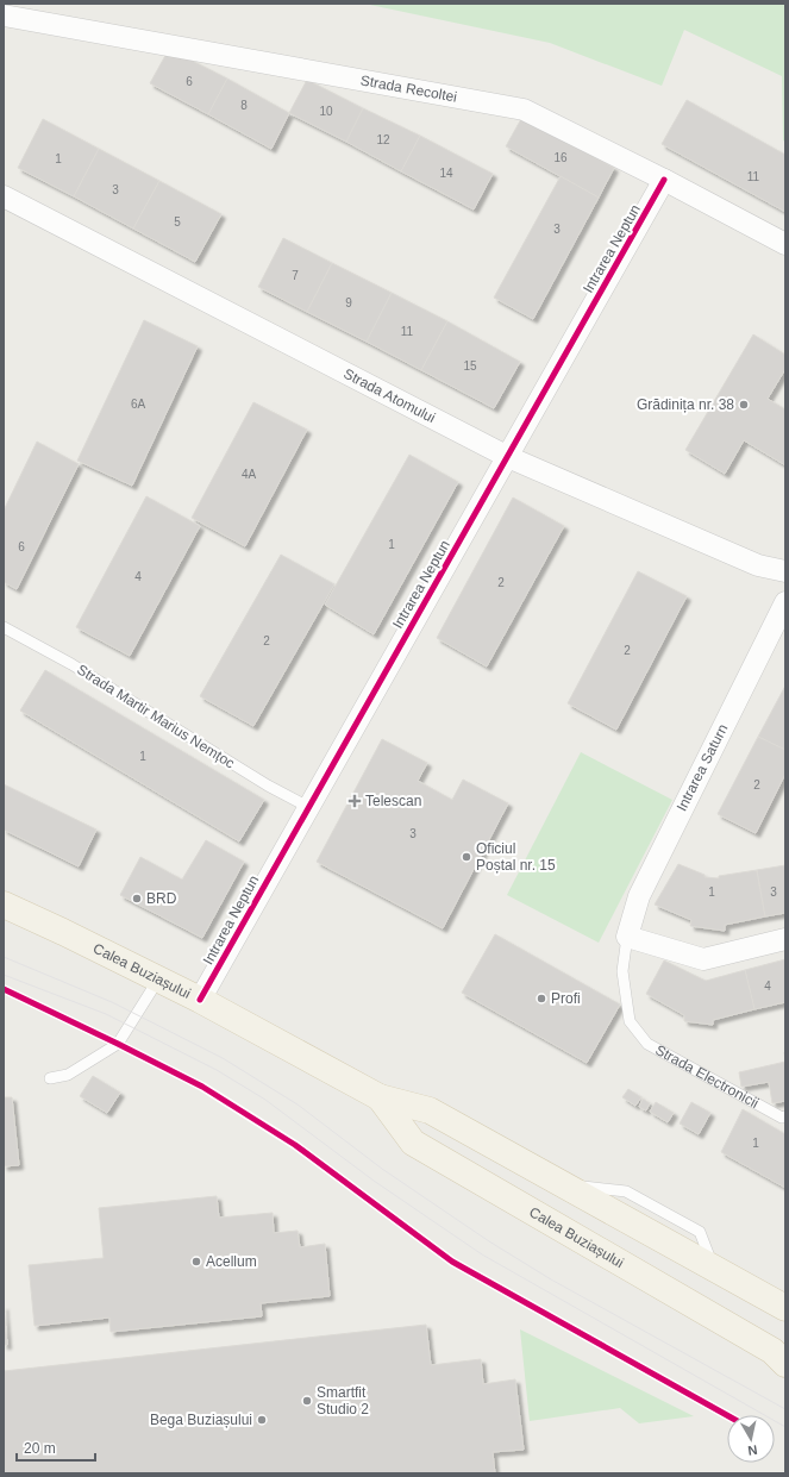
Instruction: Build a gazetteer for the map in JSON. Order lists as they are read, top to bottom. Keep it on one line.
{"streets":{"main road":["Calea Buziașului"],"street":["Strada Recoltei","Intrarea Neptun","Strada Atomului","Intrarea Saturn"],"lane":["Strada Martir Marius Nemțoc","Strada Electronicii"]},"crossings":[["Strada Recoltei","Intrarea Neptun"],["Intrarea Neptun","Strada Atomului"],["Intrarea Neptun","Strada Martir Marius Nemțoc"],["Intrarea Neptun","Calea Buziașului"],["Intrarea Saturn","Strada Electronicii"]],"places":{"other":["Grădinița nr. 38","Oficiul Poștal nr. 15","BRD","Profi","Acellum","Smartfit Studio 2","Bega Buziașului"],"health":["Telescan"]},"house_numbers":["6","8","10","12","16","1","14","11","3","5","3","7","9","11","15","6A","4A","1","6","4","2","2","2","1","2","3","1","3","4","1"],"scale_bar":"20 m","north":"bottom"}
